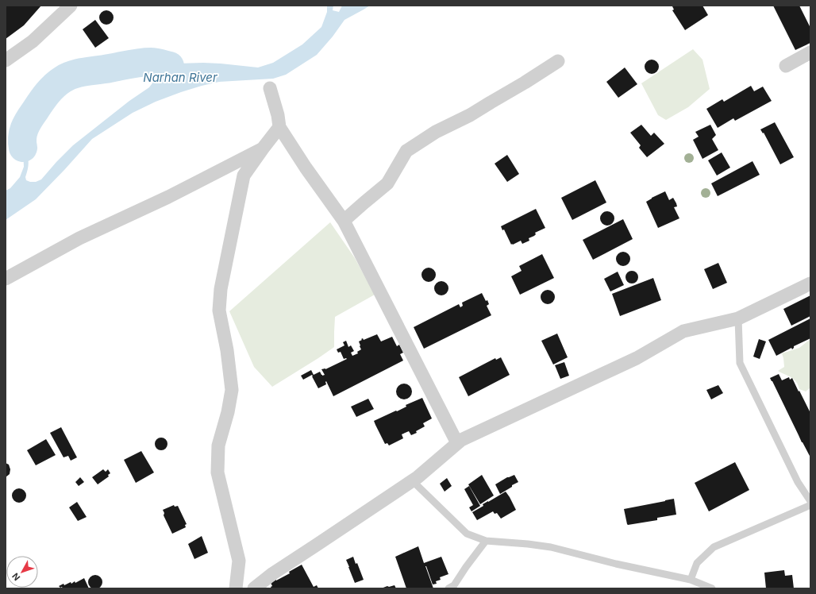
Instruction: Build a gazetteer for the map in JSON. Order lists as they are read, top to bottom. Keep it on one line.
{"water":["Narhan River"],"north":"bottom left"}
